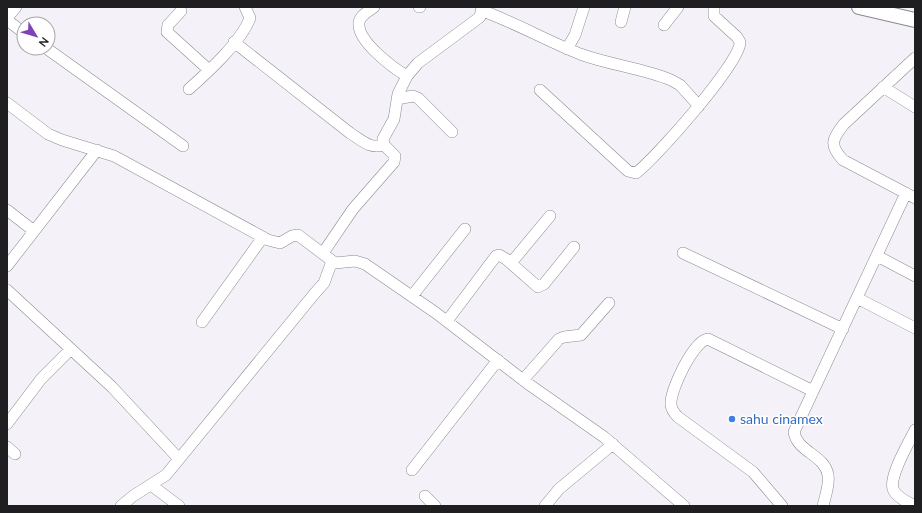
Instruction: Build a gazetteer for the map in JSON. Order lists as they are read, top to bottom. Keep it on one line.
{"places":["sahu cinamex"],"north":"bottom right"}
